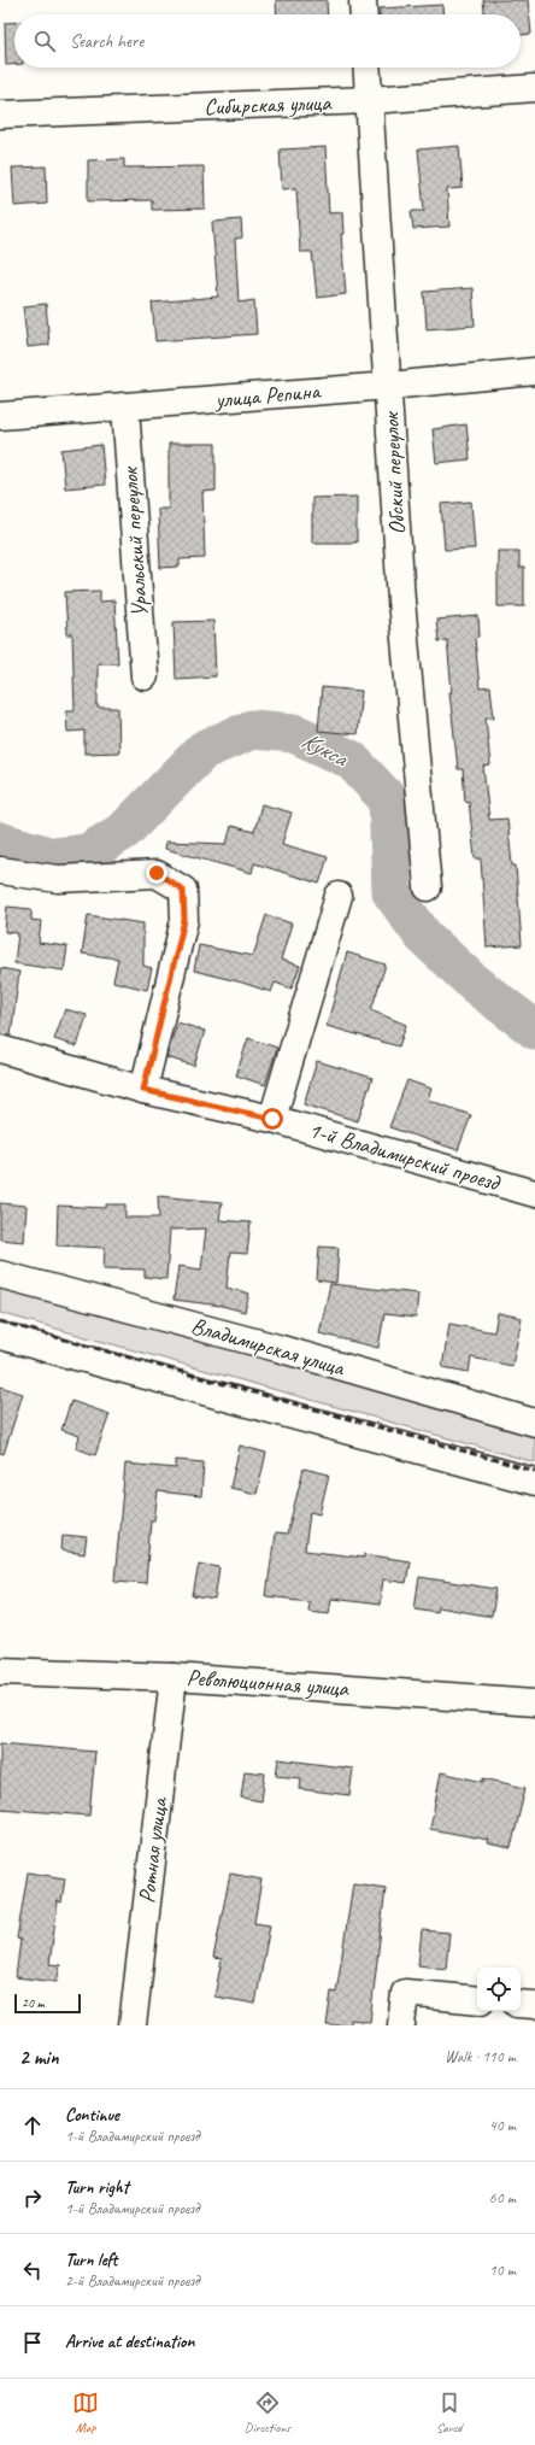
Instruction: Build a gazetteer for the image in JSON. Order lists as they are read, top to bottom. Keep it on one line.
{"streets":{"street":["Сибирская улица","улица Репина","Обский переулок","Уральский переулок","1-й Владимирский проезд","Владимирская улица","Революционная улица","Ротная улица"]},"crossings":[["Сибирская улица","Обский переулок"],["улица Репина","Обский переулок"],["улица Репина","Уральский переулок"],["Революционная улица","Ротная улица"]],"water":["Кукса"],"scale_bar":"20 m","page":{"search":"Search here","scale":"20 m","heading":["2 min","Walk · 110 m"],"list":[["Continue","1-й Владимирский проезд","40 m"],["Turn right","1-й Владимирский проезд","60 m"],["Turn left","2-й Владимирский проезд","10 m"],"Arrive at destination"],"nav":["Map","Directions","Saved"]}}
